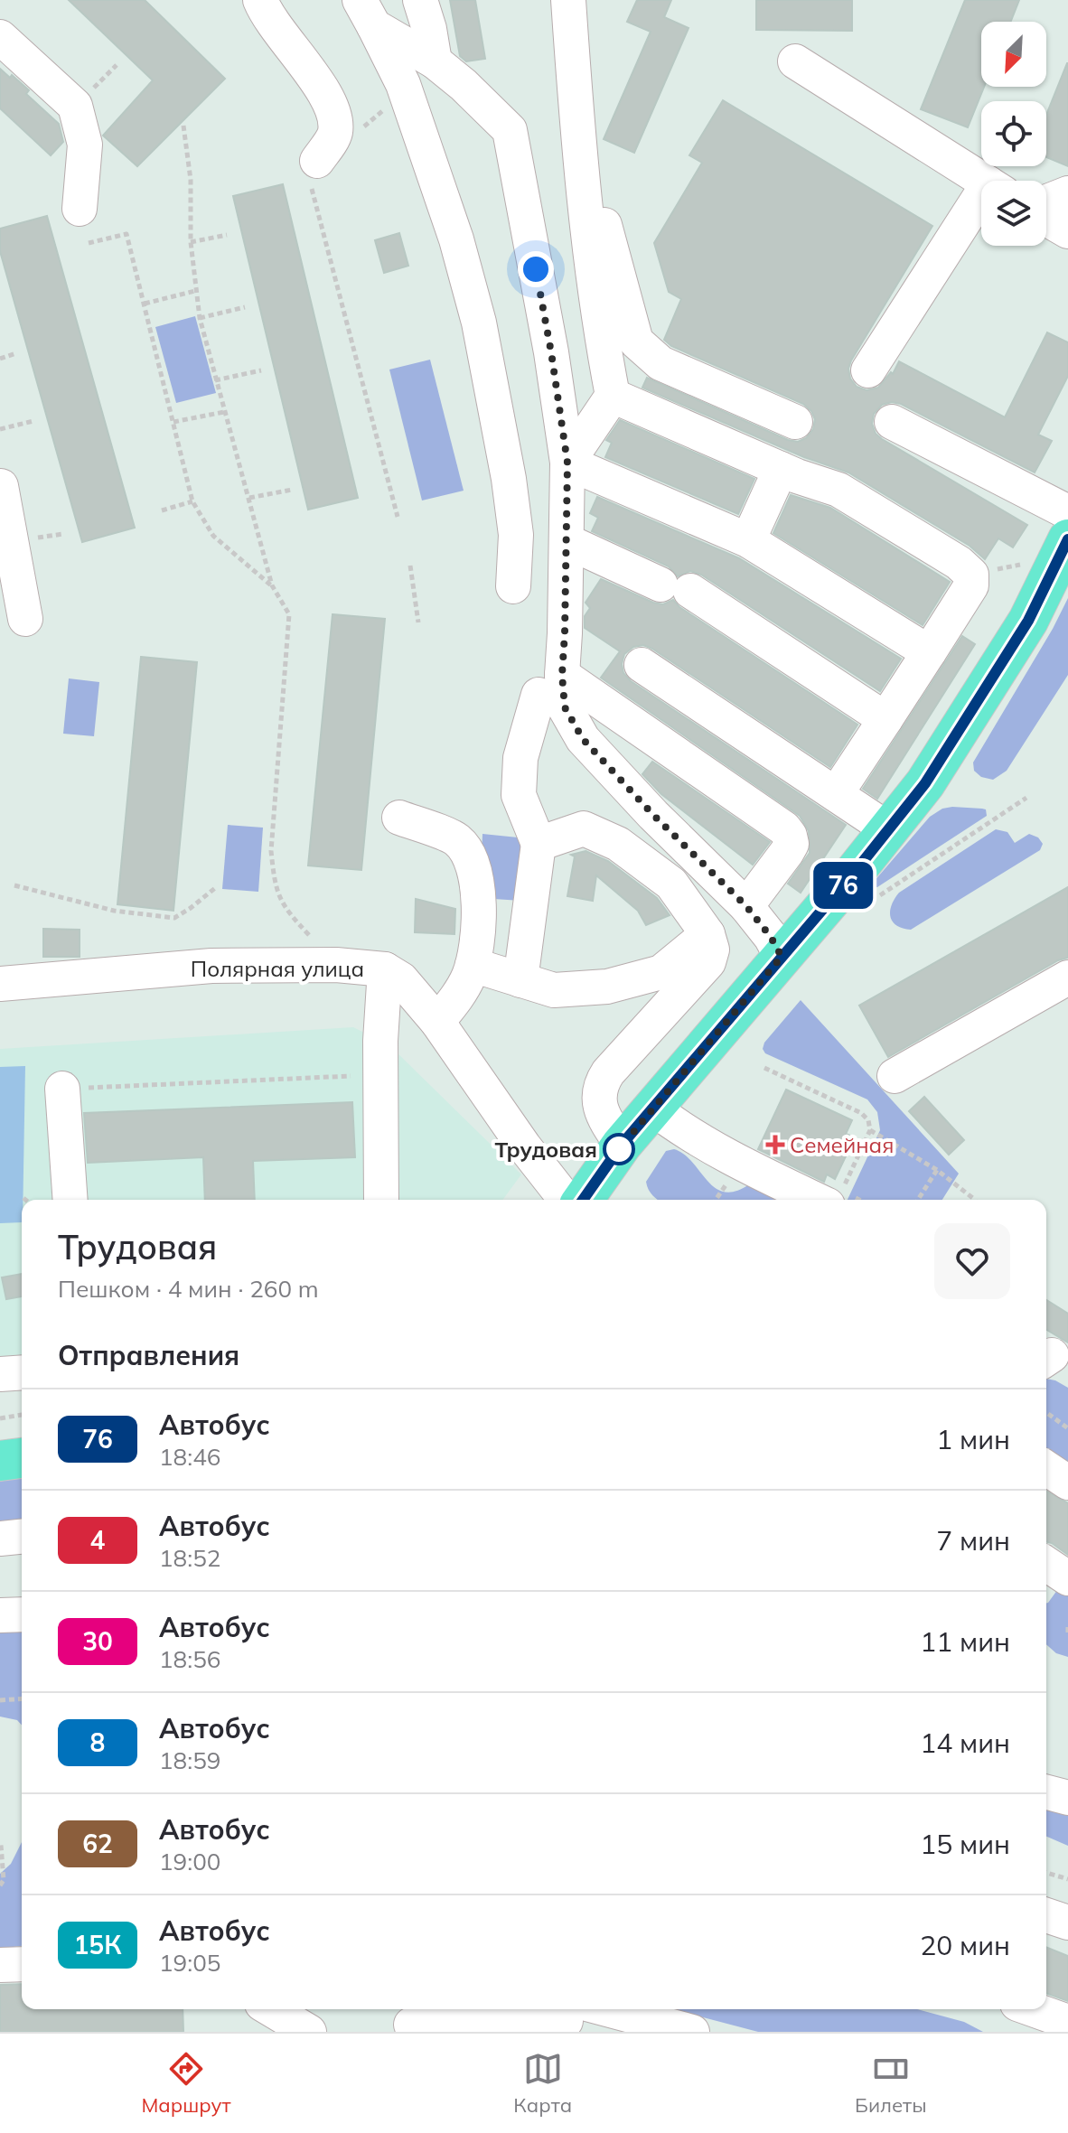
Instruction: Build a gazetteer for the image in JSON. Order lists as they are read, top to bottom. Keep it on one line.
{"streets":{"street":["Полярная улица"]},"places":{"health":["Семейная"],"other":["Трудовая"]},"lines":["bus line 76"],"north":"bottom left","page":{"on_map":"76","heading":[["Трудовая","Пешком · 4 мин · 260 m"],"Отправления"],"list":[{"mark":"76","name":"Автобус","note":"18:46","value":"1 мин"},{"mark":"4","name":"Автобус","note":"18:52","value":"7 мин"},{"mark":"30","name":"Автобус","note":"18:56","value":"11 мин"},{"mark":"8","name":"Автобус","note":"18:59","value":"14 мин"},{"mark":"62","name":"Автобус","note":"19:00","value":"15 мин"},{"mark":"15К","name":"Автобус","note":"19:05","value":"20 мин"}],"tabs":["Маршрут","Карта","Билеты"]}}
